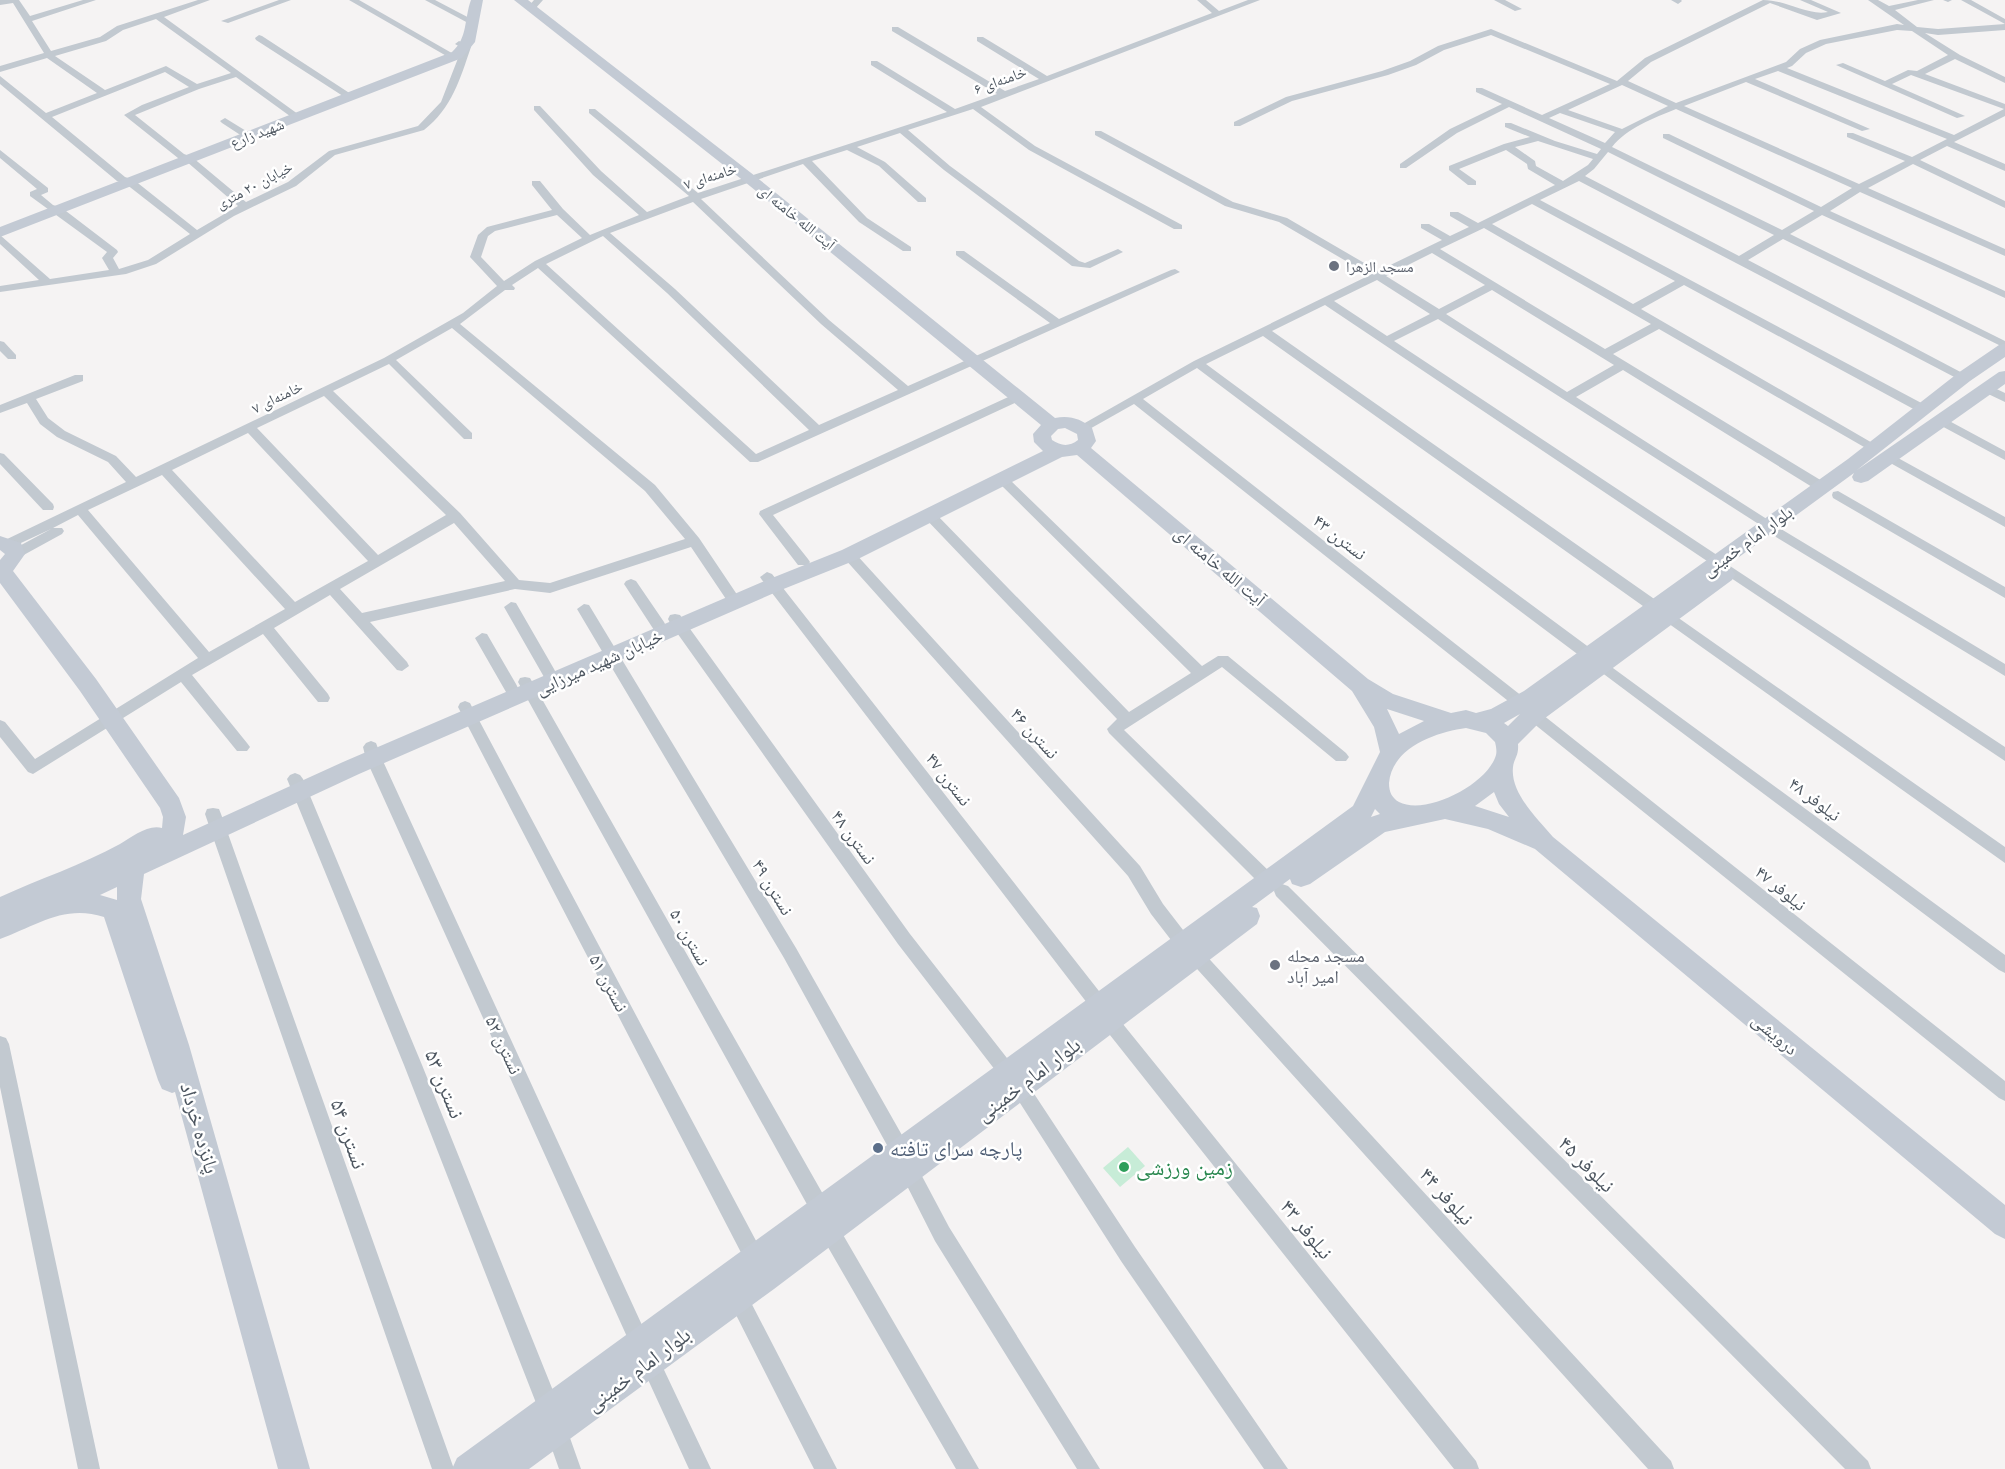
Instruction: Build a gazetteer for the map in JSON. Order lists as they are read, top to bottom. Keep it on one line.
{"streets":{"street":["خامنه‌ای ۶","شهید زارع","خامنه‌ای ۷","خیابان ۲۰ متری","آیت الله خامنه ای","نسترن ۴۳","بلوار امام خمینی","خیابان شهید میرزایی","نسترن ۴۶","نسترن ۴۷","نیلوفر ۴۸","نسترن ۴۸","نسترن ۴۹","نیلوفر ۴۷","نسترن ۵۰","نسترن ۵۱","درویشی","نسترن ۵۲","نسترن ۵۳","پانزده خرداد","نسترن ۵۴","نیلوفر ۴۵","نیلوفر ۴۴","نیلوفر ۴۳"]},"crossings":[["خامنه‌ای ۶","خامنه‌ای ۷"],["خامنه‌ای ۶","آیت الله خامنه ای"],["شهید زارع","خیابان ۲۰ متری"],["خامنه‌ای ۷","آیت الله خامنه ای"],["آیت الله خامنه ای","خیابان شهید میرزایی"],["نسترن ۴۳","بلوار امام خمینی"],["نسترن ۴۳","نیلوفر ۴۷"],["بلوار امام خمینی","نسترن ۴۶"],["بلوار امام خمینی","نسترن ۴۷"],["بلوار امام خمینی","نیلوفر ۴۸"],["بلوار امام خمینی","نسترن ۴۸"],["بلوار امام خمینی","نسترن ۴۹"],["بلوار امام خمینی","نیلوفر ۴۷"],["بلوار امام خمینی","نسترن ۵۰"],["بلوار امام خمینی","نسترن ۵۱"],["بلوار امام خمینی","نسترن ۵۲"],["بلوار امام خمینی","نسترن ۵۳"],["بلوار امام خمینی","نیلوفر ۴۵"],["بلوار امام خمینی","نیلوفر ۴۴"],["بلوار امام خمینی","نیلوفر ۴۳"],["خیابان شهید میرزایی","نسترن ۴۶"],["خیابان شهید میرزایی","نسترن ۴۷"],["خیابان شهید میرزایی","نسترن ۴۸"],["خیابان شهید میرزایی","نسترن ۴۹"],["خیابان شهید میرزایی","نسترن ۵۰"],["خیابان شهید میرزایی","نسترن ۵۱"],["خیابان شهید میرزایی","نسترن ۵۲"],["خیابان شهید میرزایی","نسترن ۵۳"],["خیابان شهید میرزایی","پانزده خرداد"],["خیابان شهید میرزایی","نسترن ۵۴"],["خیابان شهید میرزایی","نیلوفر ۴۵"],["نسترن ۴۶","نیلوفر ۴۴"],["نسترن ۴۷","نیلوفر ۴۳"]],"places":["مسجد الزهرا","مسجد محله امیر آباد","پارچه سرای تافته","زمین ورزشی"]}
